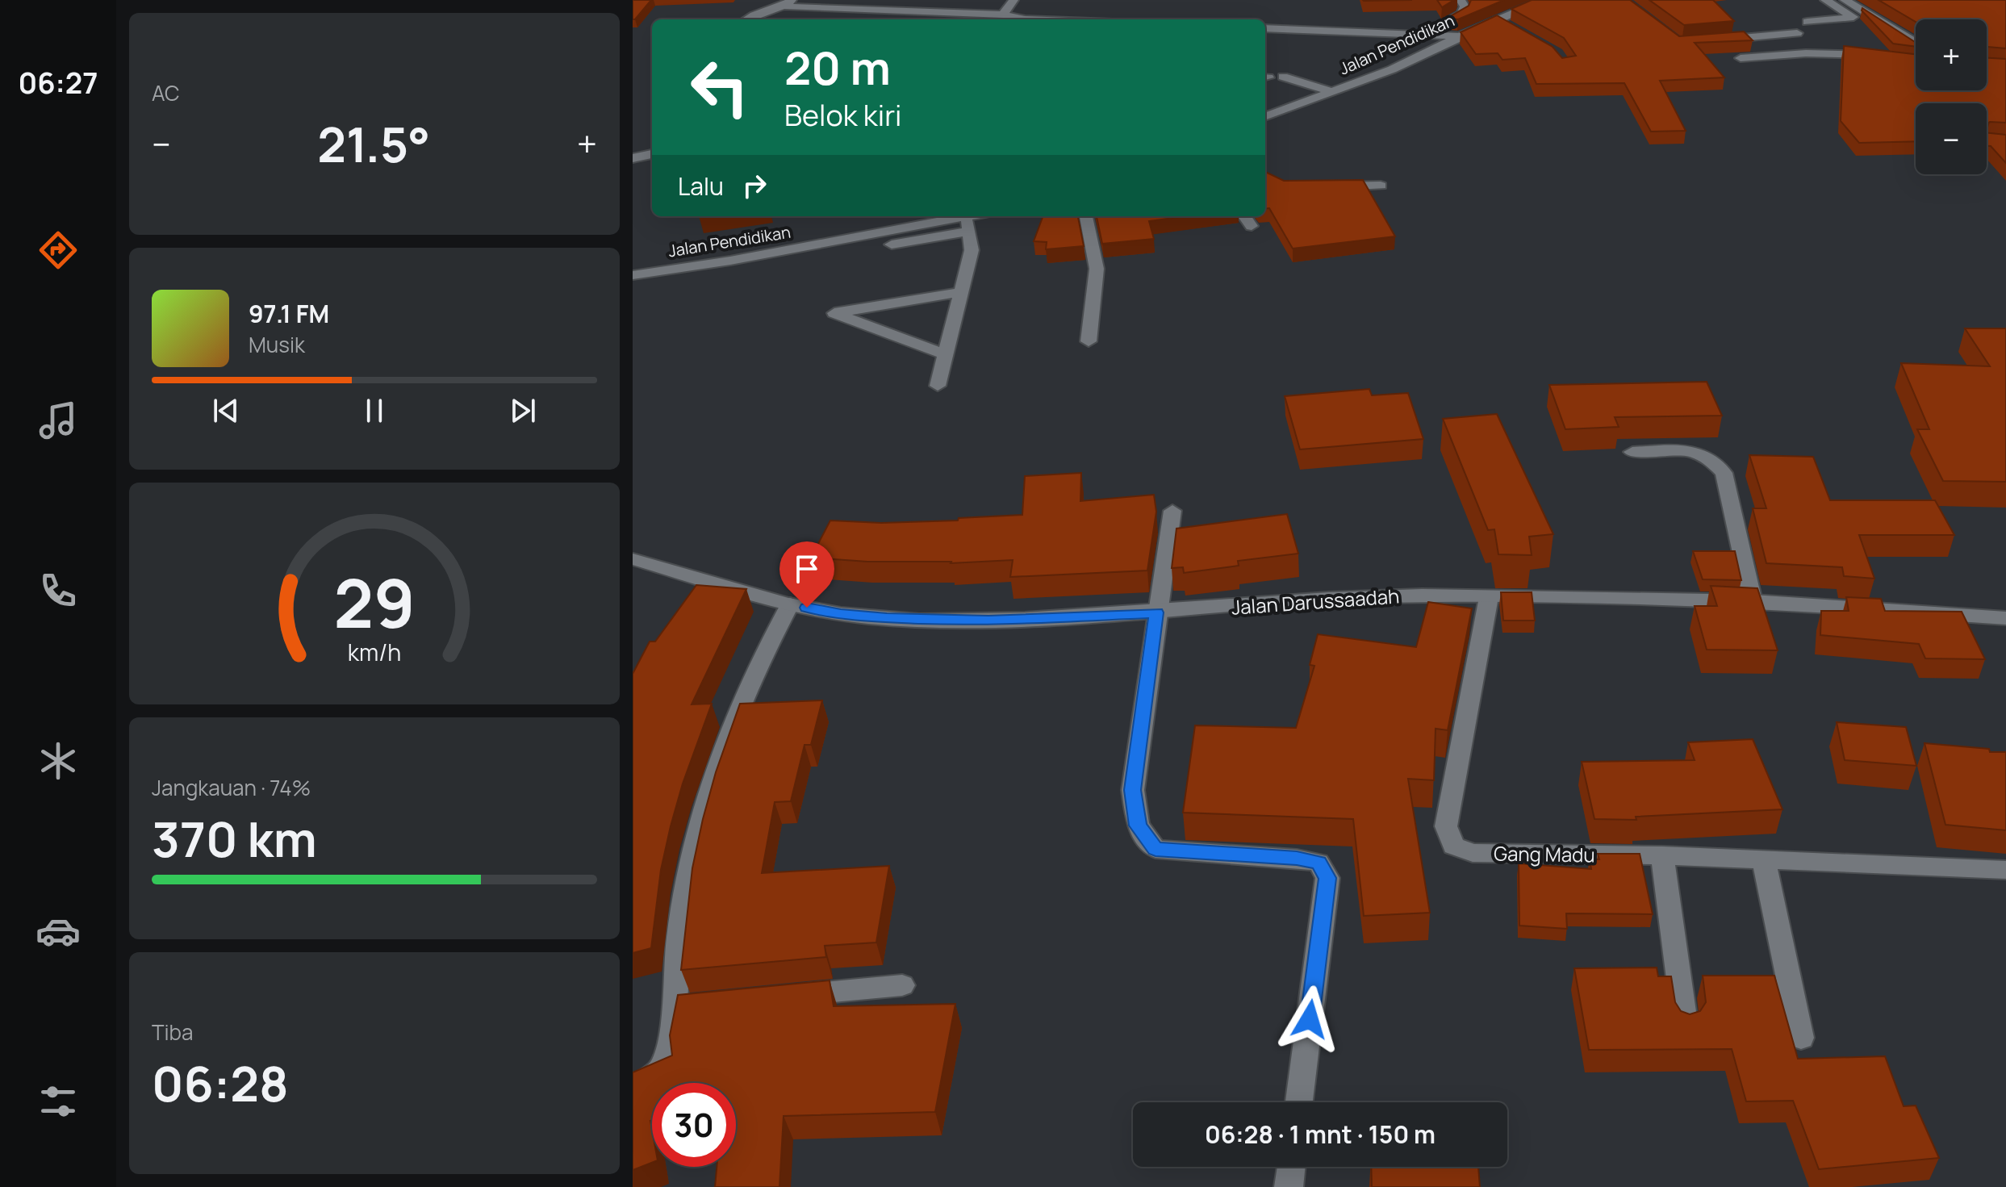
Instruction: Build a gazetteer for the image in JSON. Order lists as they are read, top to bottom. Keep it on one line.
{"streets":{"street":["Jalan Pendidikan","Jalan Darussaadah","Gang Madu"]},"crossings":[["Jalan Darussaadah","Gang Madu"]],"page":{"tabs":"06:27","tile":["AC",["Jangkauan · 74%","370 km"],["Tiba","06:28"]],"map_buttons":["+","−"],"turn":["20 m","Belok kiri"],"heat":["−","21.5°","+"],"then":"Lalu","song":["97.1 FM","Musik"],"limit":"30","trip":"06:28 · 1 mnt · 150 m","gauge":["29","km/h"]}}
